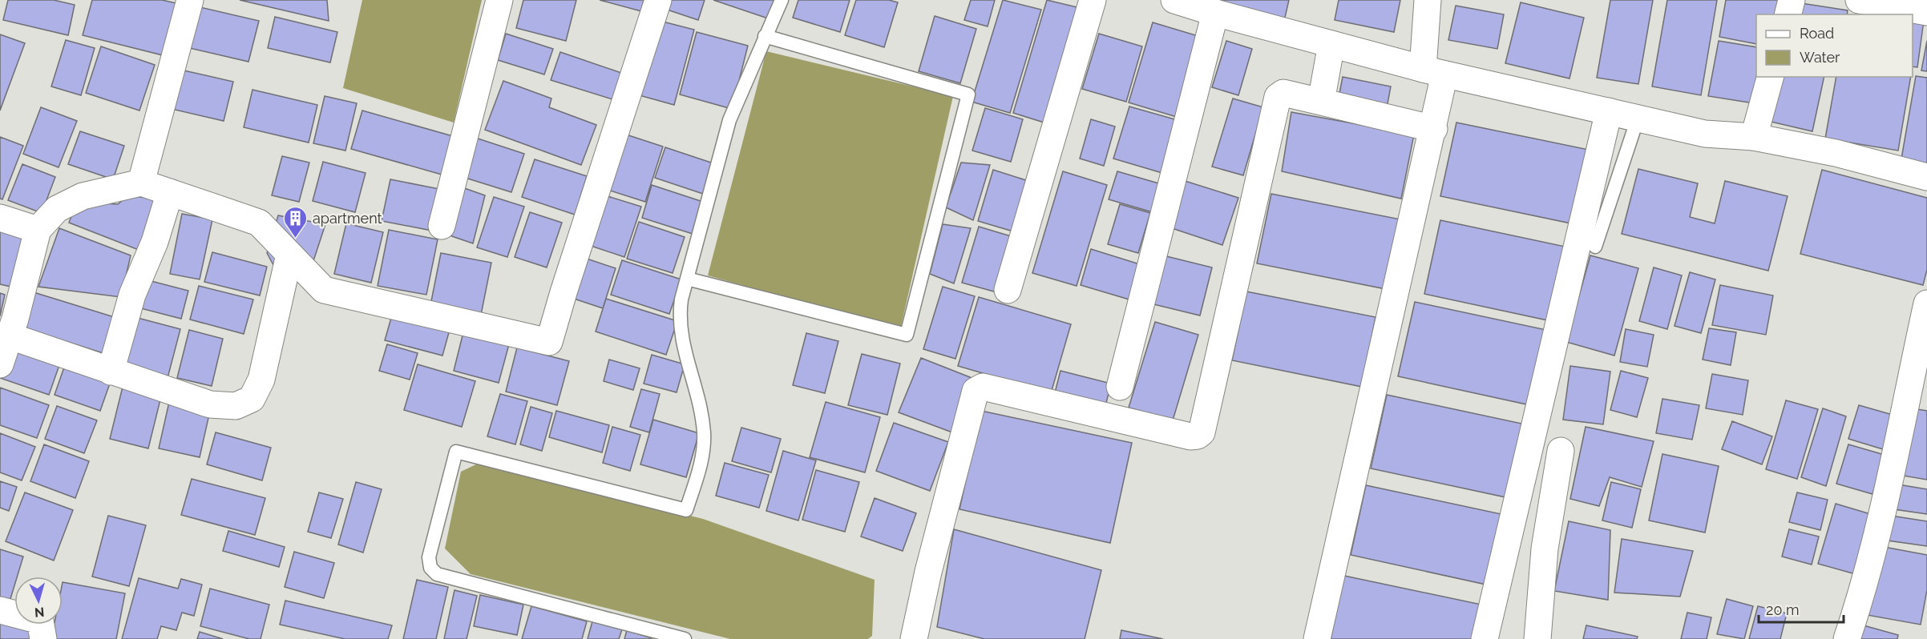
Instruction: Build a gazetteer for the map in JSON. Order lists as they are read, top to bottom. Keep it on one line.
{"places":{"building":["apartment"]},"legend":["Road","Water"],"scale_bar":"20 m","north":"bottom"}
